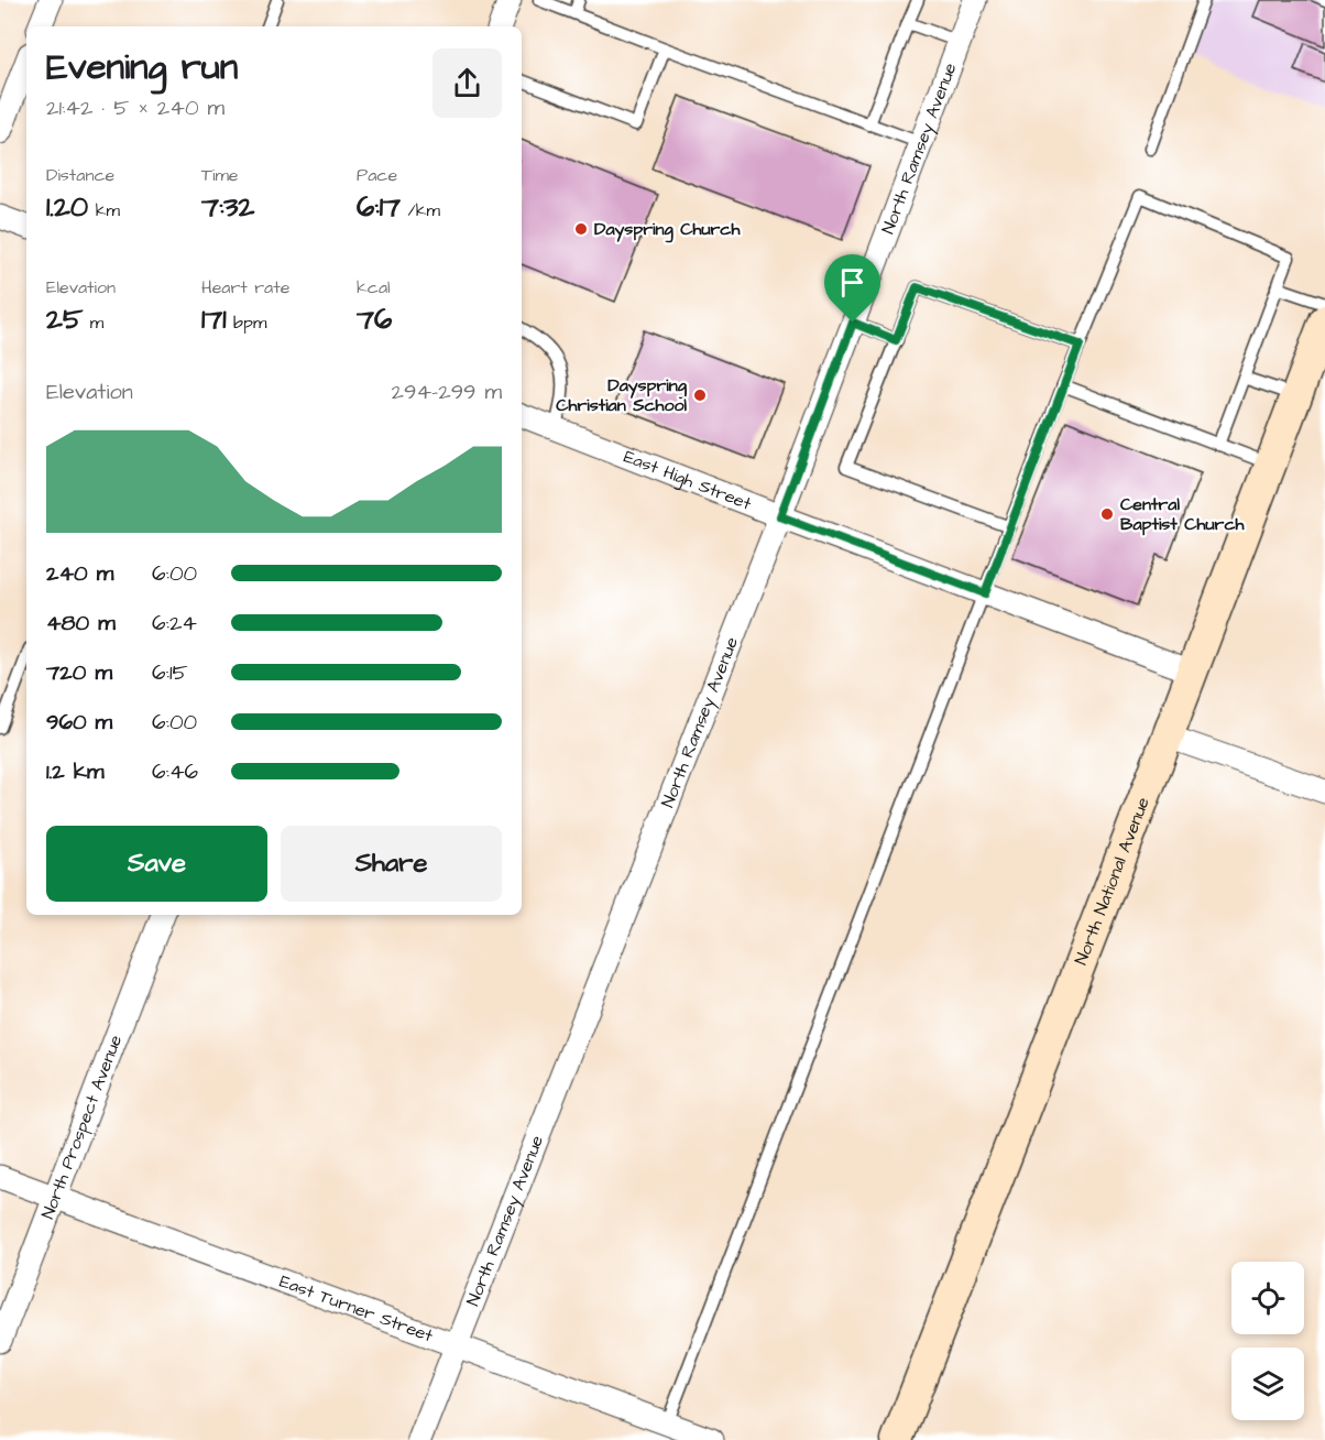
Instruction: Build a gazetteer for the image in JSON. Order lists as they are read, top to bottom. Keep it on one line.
{"streets":{"main road":["North National Avenue"],"street":["North Ramsey Avenue","East High Street","North Prospect Avenue","East Turner Street"]},"crossings":[["North Ramsey Avenue","East High Street"],["North Ramsey Avenue","East Turner Street"],["East High Street","North National Avenue"],["North Prospect Avenue","East Turner Street"]],"places":["Dayspring Church","Dayspring Christian School","Central Baptist Church"],"page":{"heading":["Evening run","21:42 · 5 × 240 m"],"stats":[["Distance","1.20 km"],["Time","7:32"],["Pace","6:17 /km"],["Elevation","25 m"],["Heart rate","171 bpm"],["kcal","76"]],"chart":["Elevation","294–299 m"],"list":[{"name":"240 m","note":"6:00"},{"name":"480 m","note":"6:24"},{"name":"720 m","note":"6:15"},{"name":"960 m","note":"6:00"},{"name":"1.2 km","note":"6:46"}],"buttons":["Save","Share"]}}
